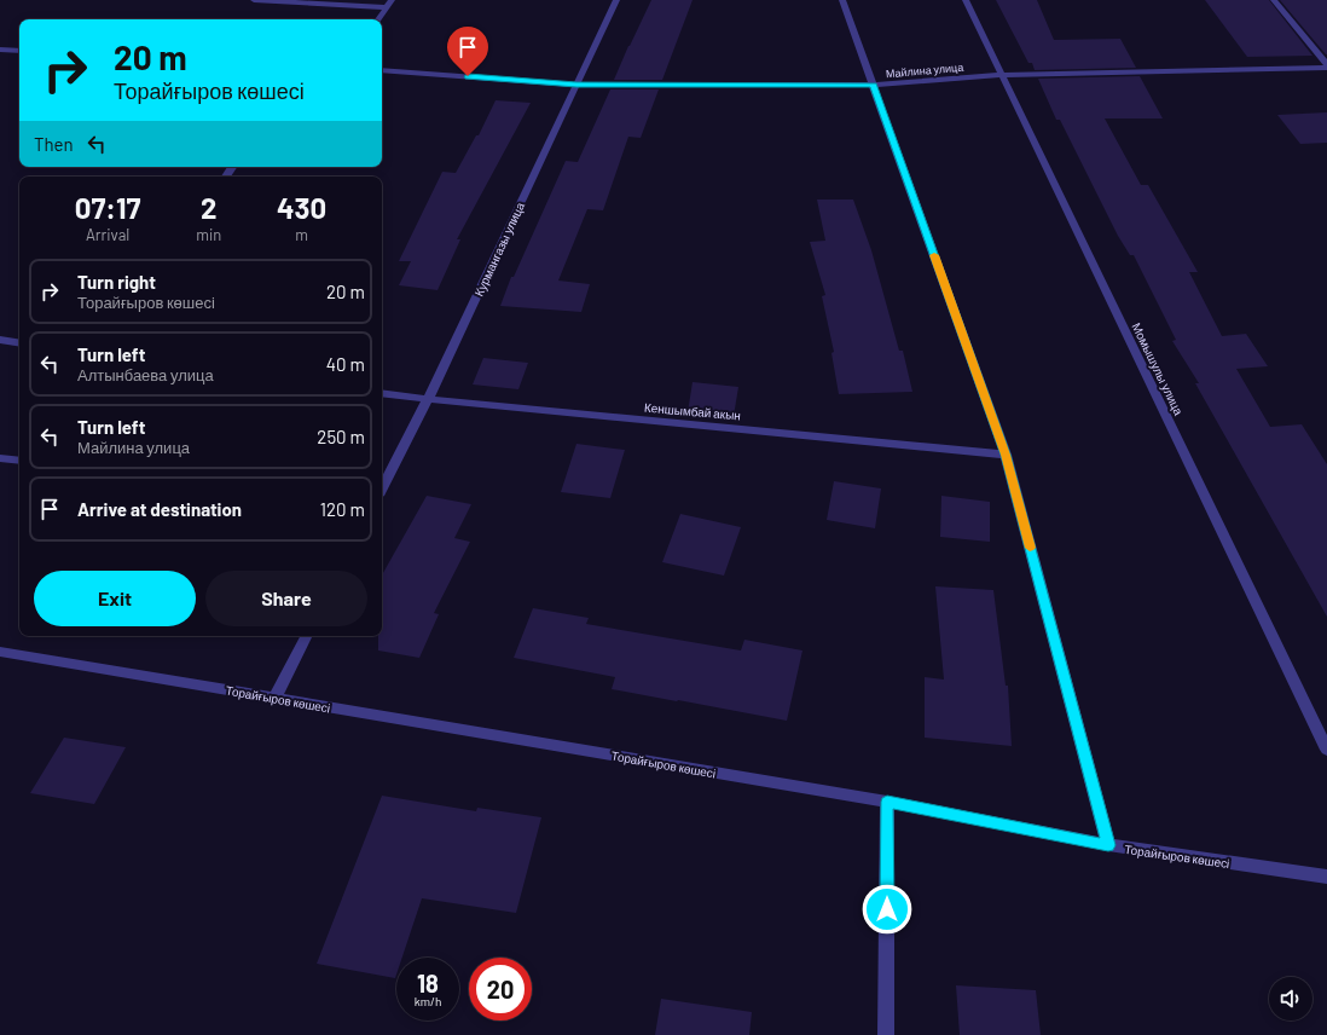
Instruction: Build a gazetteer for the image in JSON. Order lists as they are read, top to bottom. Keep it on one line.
{"streets":{"street":["Майлина улица","Курмангазы улица","Момышулы улица","Кеншымбай акын","Торайғыров көшесі"]},"crossings":[["Майлина улица","Курмангазы улица"],["Майлина улица","Момышулы улица"],["Курмангазы улица","Кеншымбай акын"]],"page":{"turn":["20 m","Торайғыров көшесі"],"then":"Then","eta":["07:17","Arrival","2","min","430","m"],"list":[{"name":"Turn right","note":"Торайғыров көшесі","value":"20 m"},{"name":"Turn left","note":"Алтынбаева улица","value":"40 m"},{"name":"Turn left","note":"Майлина улица","value":"250 m"},{"name":"Arrive at destination","value":"120 m"}],"buttons":["Exit","Share"],"speed":"18 km/h","limit":"20"}}
